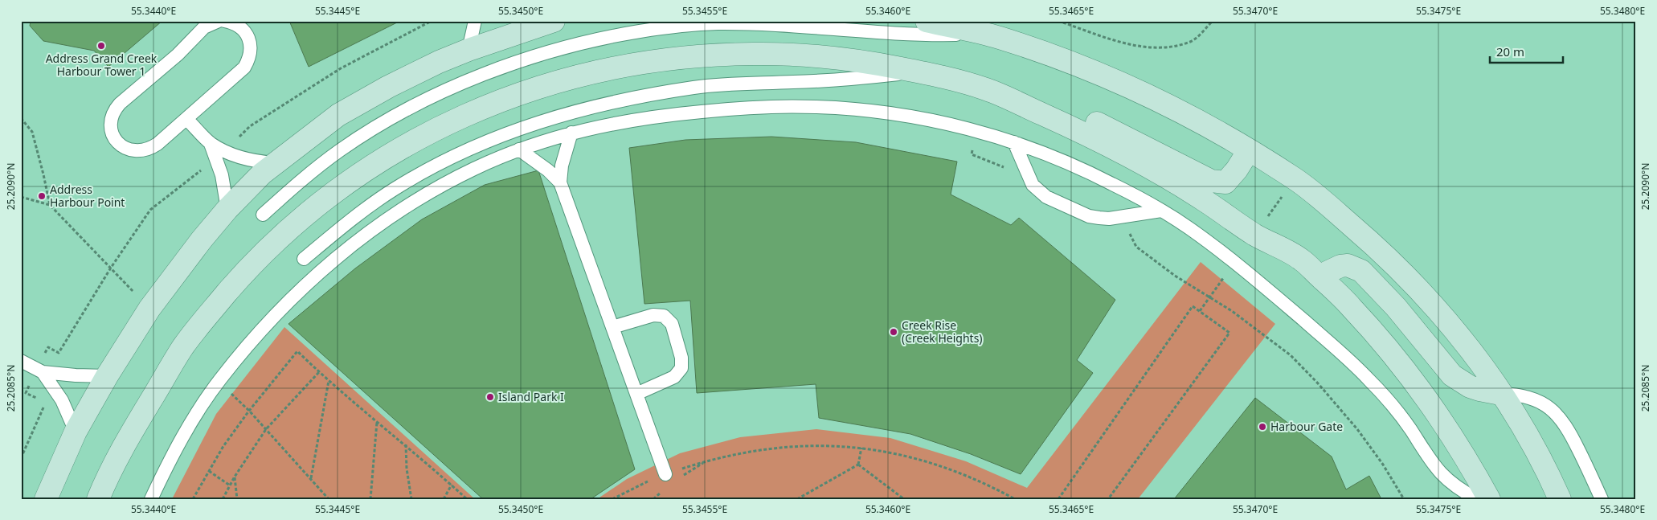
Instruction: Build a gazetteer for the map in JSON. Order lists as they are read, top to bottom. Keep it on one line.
{"places":["Address Grand Creek Harbour Tower 1","Address Harbour Point","Creek Rise (Creek Heights)","Island Park I","Harbour Gate"],"scale_bar":"20 m","coordinates":["55.3440°E","55.3445°E","55.3450°E","55.3455°E","55.3460°E","55.3465°E","55.3470°E","55.3475°E","55.3480°E","25.2090°N","25.2085°N"]}
